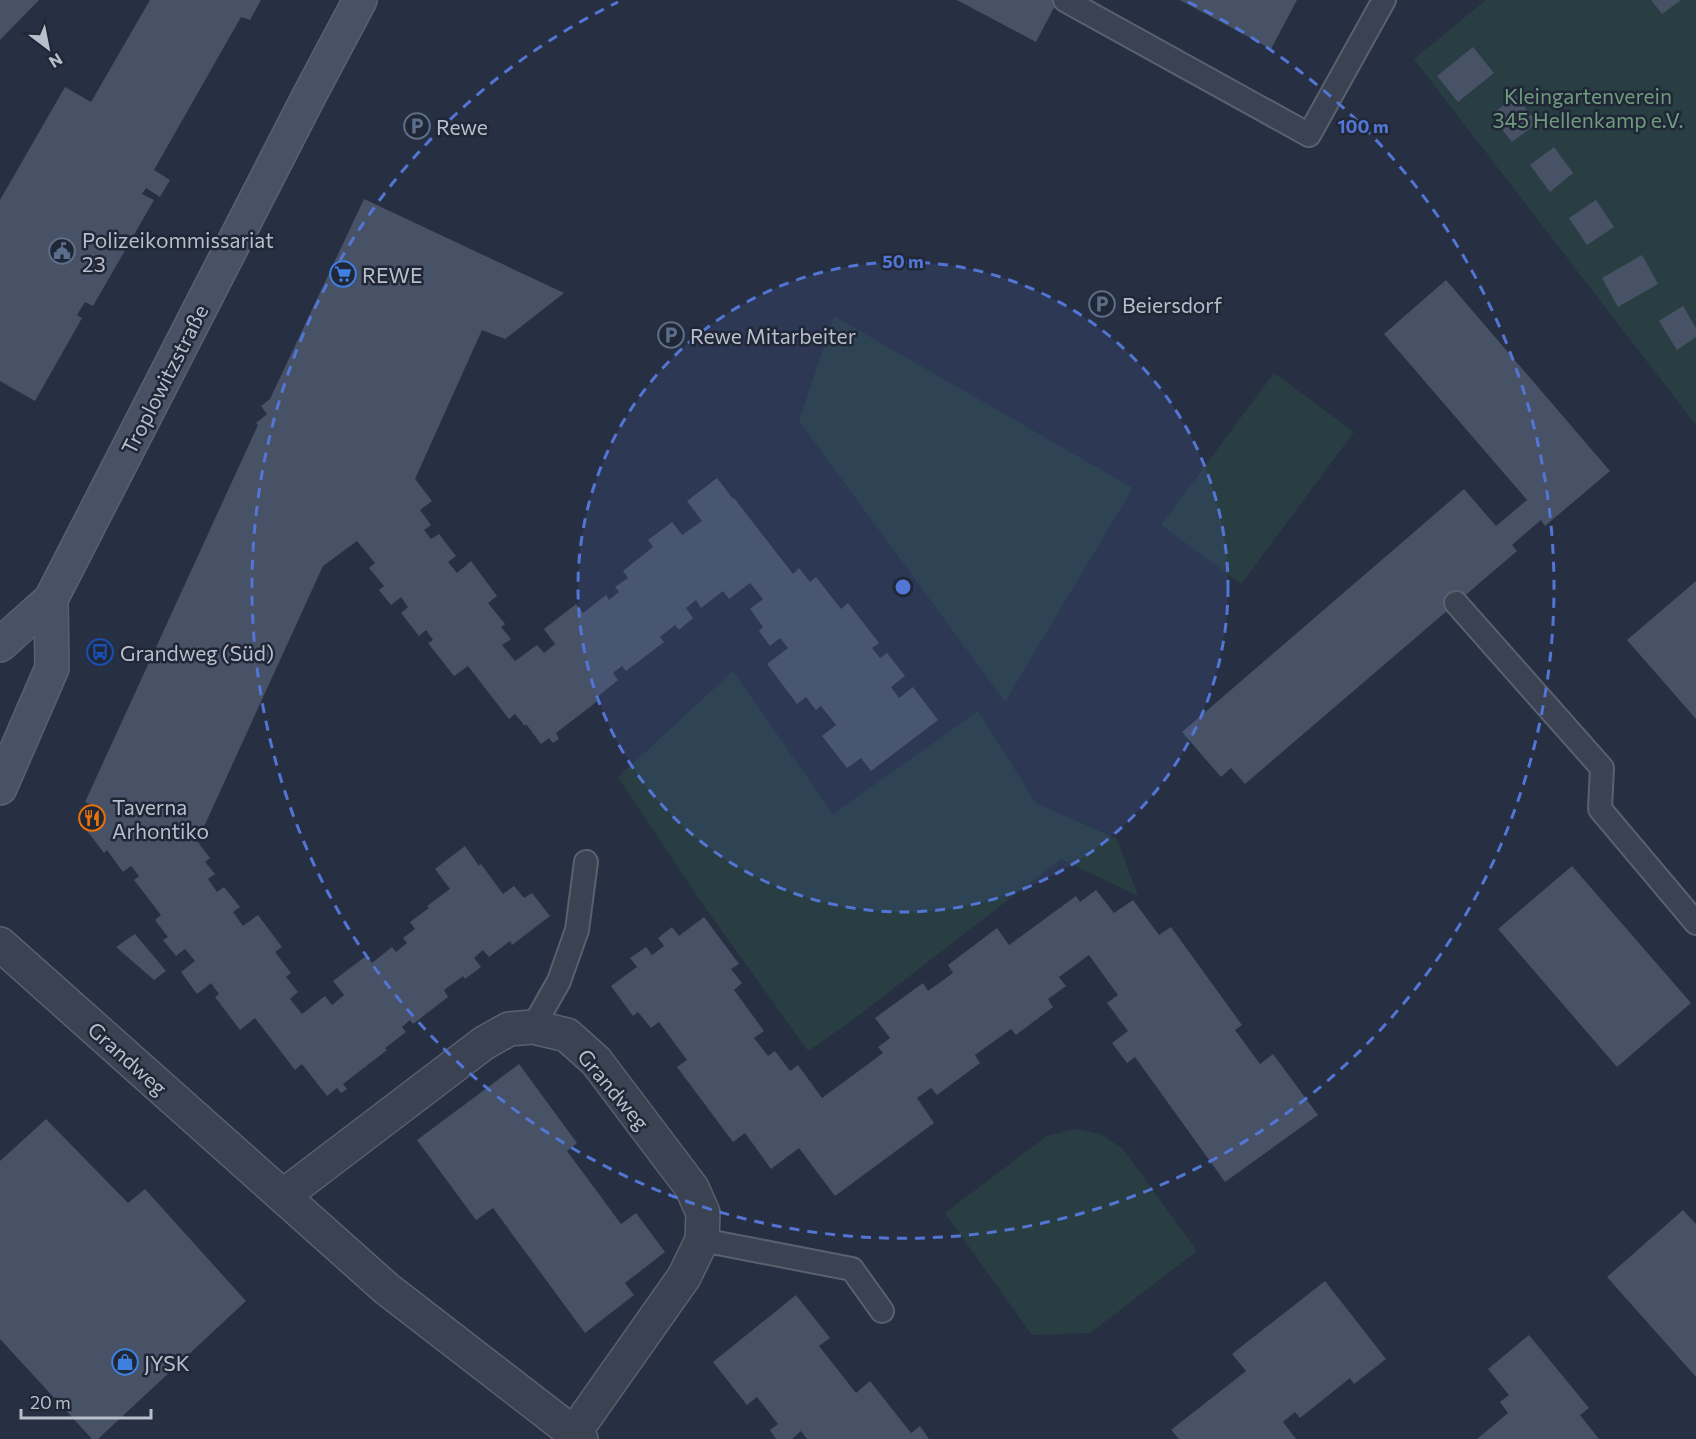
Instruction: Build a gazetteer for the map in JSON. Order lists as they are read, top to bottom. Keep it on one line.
{"streets":{"street":["Troplowitzstraße","Grandweg"]},"parks":["Kleingartenverein 345 Hellenkamp e.V."],"places":{"parking":["Rewe","Beiersdorf","Rewe Mitarbeiter"],"public building":["Polizeikommissariat 23"],"supermarket":["REWE"],"bus stop":["Grandweg (Süd)"],"restaurant":["Taverna Arhontiko"],"shop":["JYSK"]},"scale_bar":"20 m","north":"bottom right","rings":["100 m","50 m"]}
